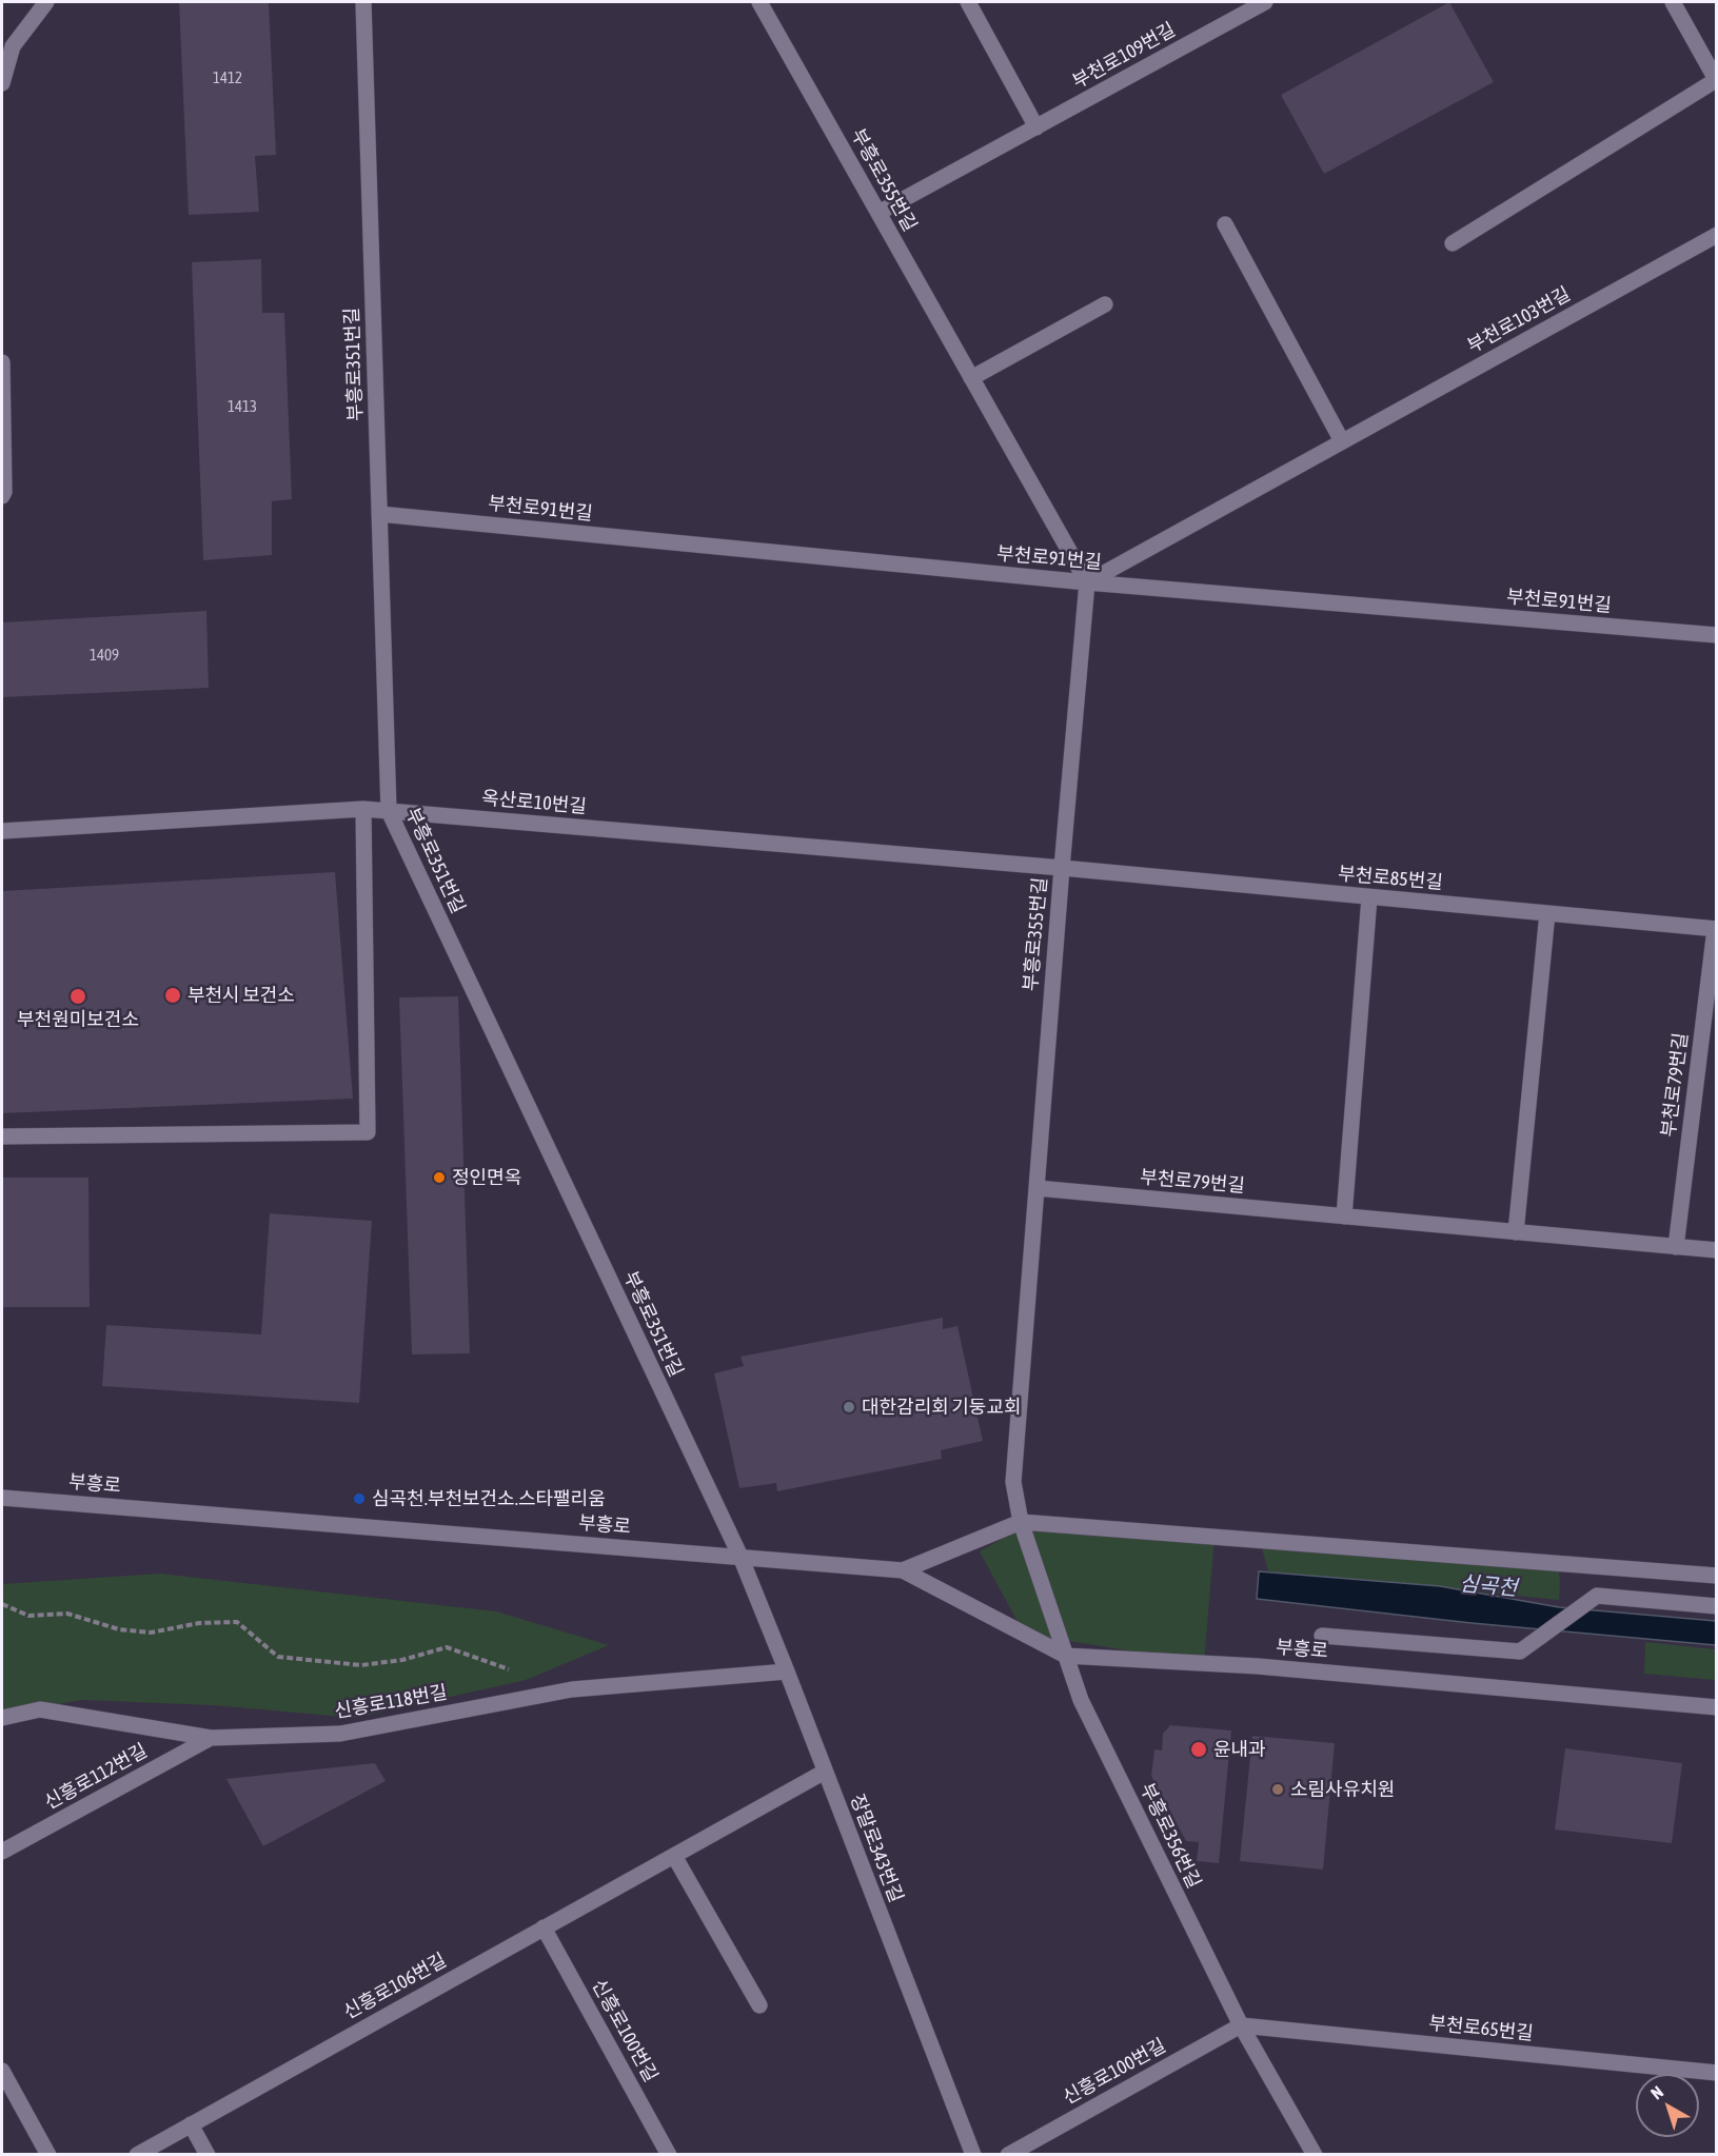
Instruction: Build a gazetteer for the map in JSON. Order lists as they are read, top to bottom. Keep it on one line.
{"streets":{"street":["부천로109번길","부흥로355번길","부천로103번길","부흥로351번길","부천로91번길","옥산로10번길","부천로85번길","부천로79번길","부흥로","신흥로118번길","신흥로112번길","부흥로356번길","장말로343번길","신흥로106번길","부천로65번길","신흥로100번길"]},"crossings":[["부천로109번길","부흥로355번길"],["부흥로355번길","부천로103번길"],["부흥로355번길","부천로91번길"],["부흥로355번길","옥산로10번길"],["부흥로355번길","부천로85번길"],["부흥로355번길","부천로79번길"],["부흥로355번길","부흥로"],["부흥로355번길","부흥로356번길"],["부천로103번길","부천로91번길"],["부흥로351번길","부천로91번길"],["부흥로351번길","옥산로10번길"],["부흥로351번길","부흥로"],["부흥로351번길","장말로343번길"],["옥산로10번길","부천로85번길"],["부천로85번길","부천로79번길"],["부흥로","부흥로356번길"],["부흥로","장말로343번길"],["신흥로118번길","신흥로112번길"],["신흥로118번길","장말로343번길"],["부흥로356번길","부천로65번길"],["부흥로356번길","신흥로100번길"],["장말로343번길","신흥로106번길"],["신흥로106번길","신흥로100번길"],["부천로65번길","신흥로100번길"]],"water":["심곡천"],"places":["부천시 보건소","부천원미보건소","정인면옥","대한감리회 기둥교회","심곡천.부천보건소.스타팰리움","윤내과","소림사유치원"],"house_numbers":["1412","1413","1409"],"north":"top left"}
